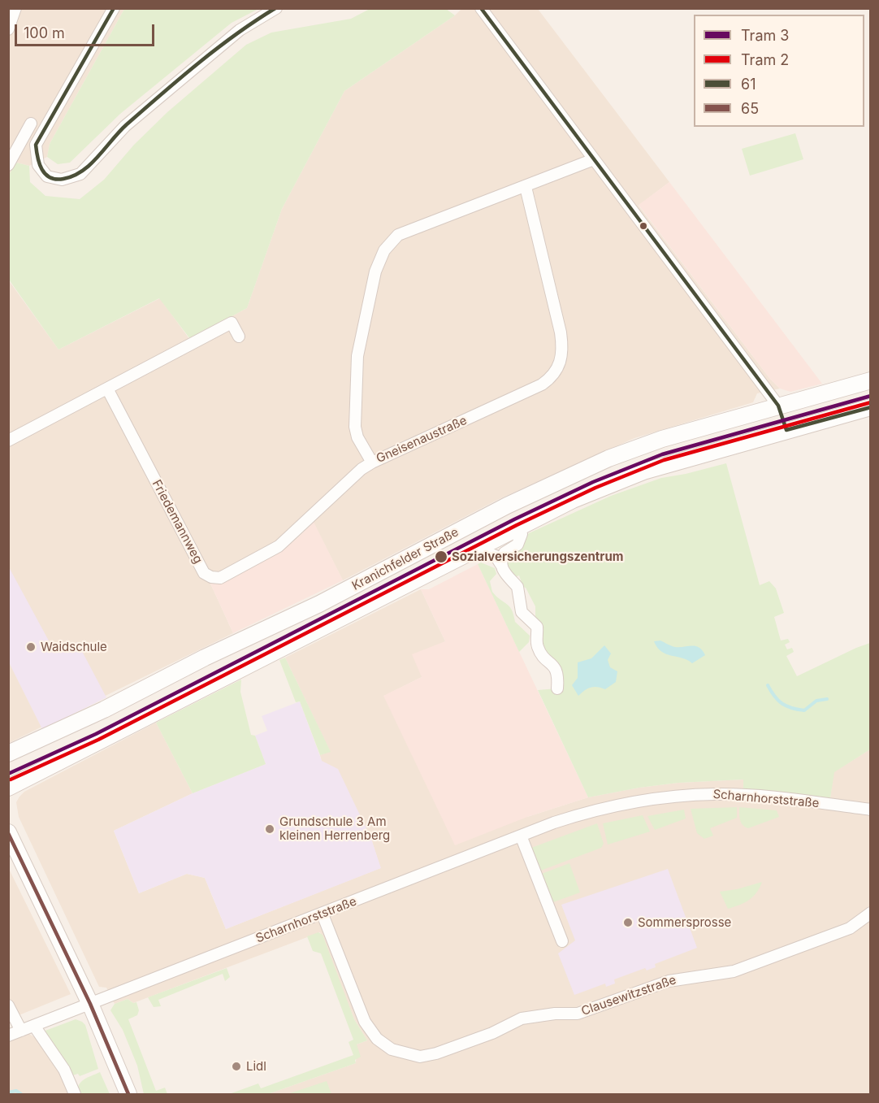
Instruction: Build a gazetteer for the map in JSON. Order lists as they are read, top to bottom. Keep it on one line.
{"streets":{"main road":["Kranichfelder Straße"],"street":["Gneisenaustraße","Friedemannweg","Scharnhorststraße","Clausewitzstraße"]},"crossings":[["Gneisenaustraße","Friedemannweg"],["Scharnhorststraße","Clausewitzstraße"]],"places":["Sozialversicherungszentrum","Waidschule","Grundschule 3 Am kleinen Herrenberg","Sommersprosse","Lidl"],"lines":["transit line 61","tram line 3","tram line 2","transit line 65"],"legend":["Tram 3","Tram 2","61","65"],"scale_bar":"100 m"}
